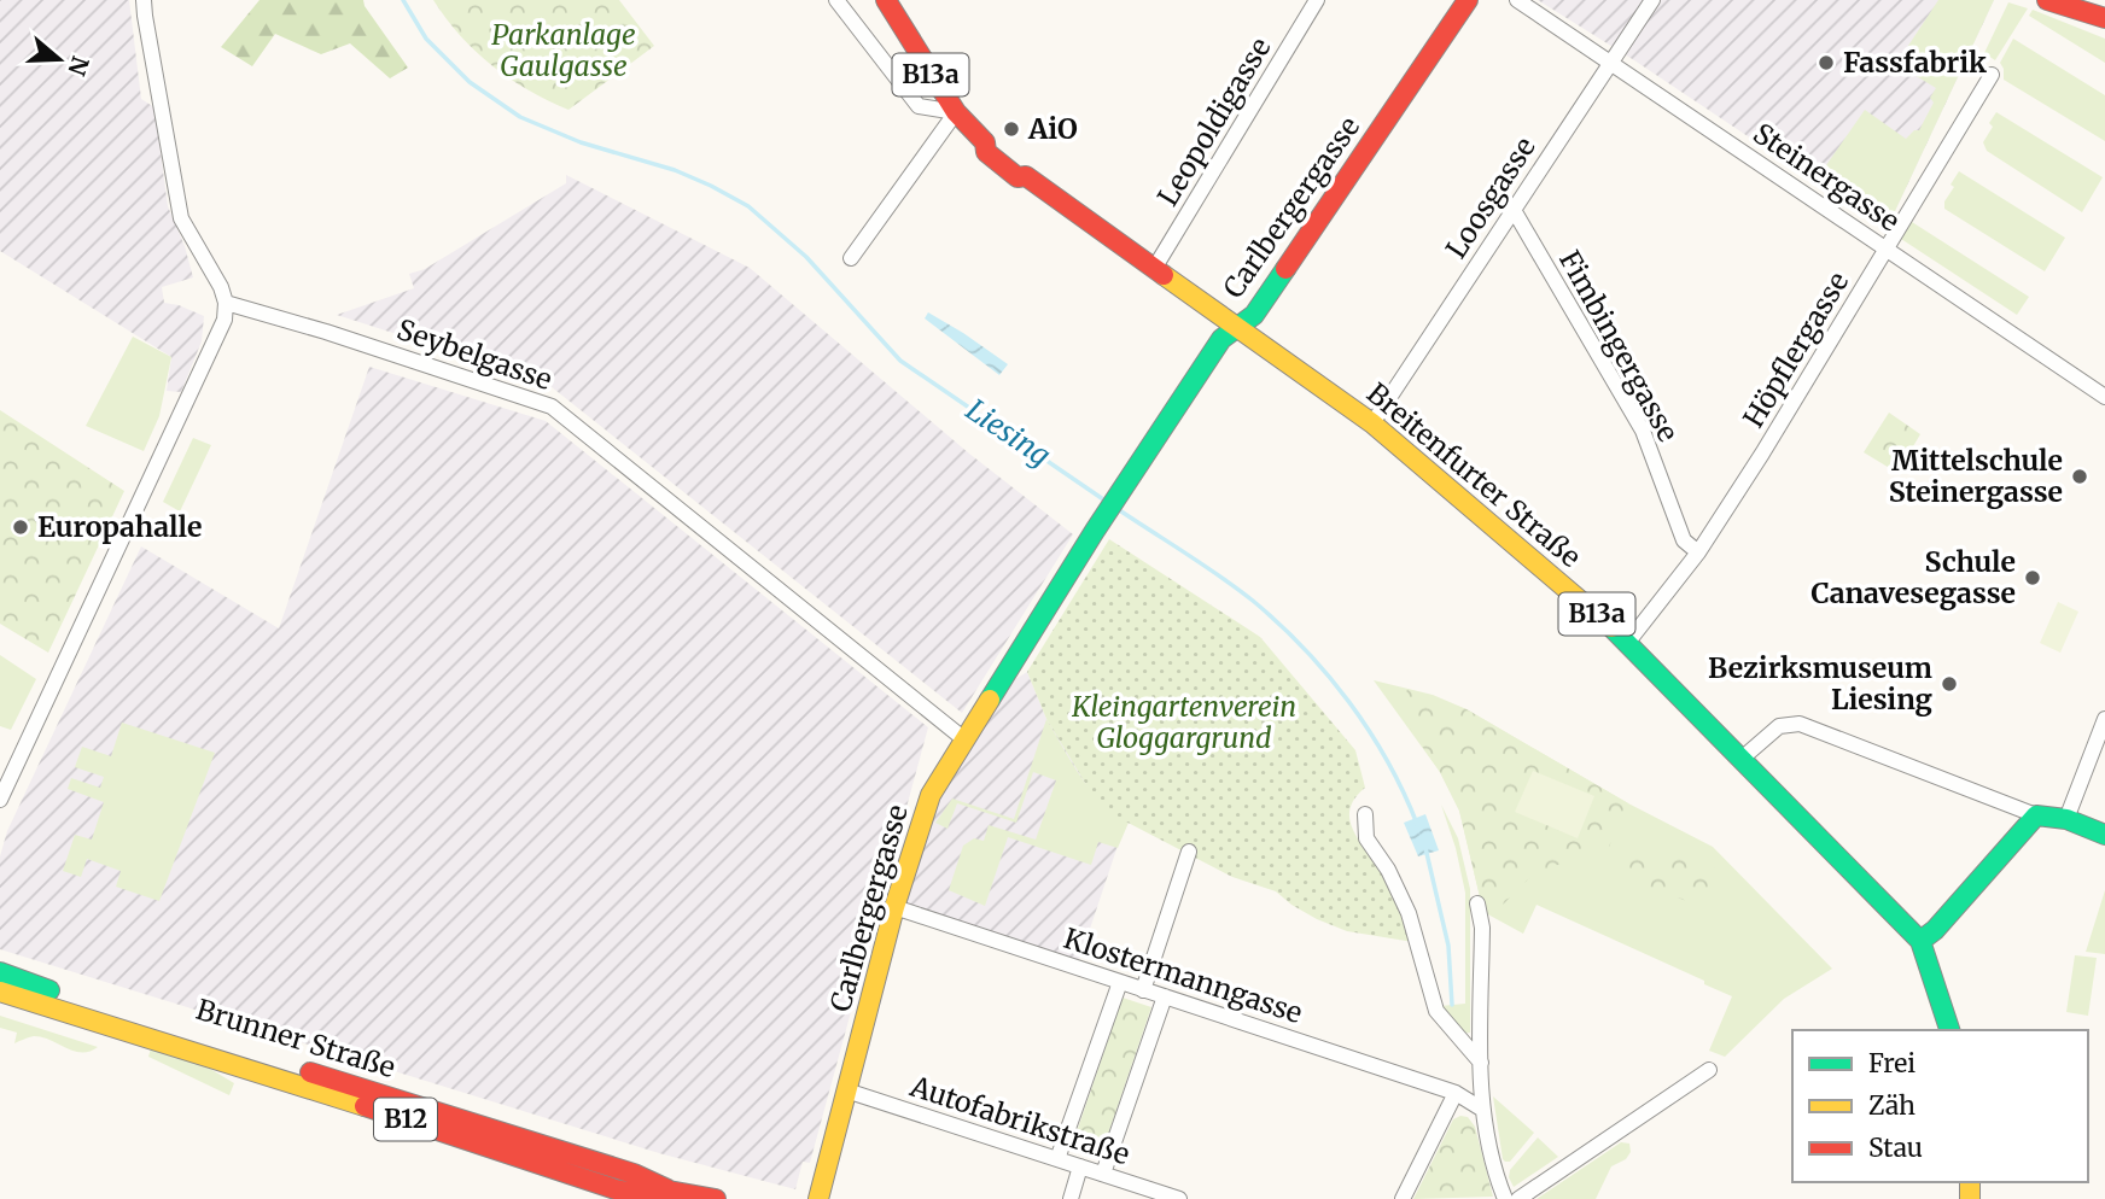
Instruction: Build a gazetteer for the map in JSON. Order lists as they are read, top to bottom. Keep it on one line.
{"streets":{"main road":["B13a","Carlbergergasse","Breitenfurter Straße","Brunner Straße","B12"],"street":["Leopoldigasse","Steinergasse","Loosgasse","Fimbingergasse","Höpflergasse","Seybelgasse","Klostermanngasse","Autofabrikstraße"]},"crossings":[["Leopoldigasse","Breitenfurter Straße"],["Steinergasse","Loosgasse"],["Steinergasse","Höpflergasse"],["Loosgasse","Fimbingergasse"],["Loosgasse","Breitenfurter Straße"],["Carlbergergasse","Seybelgasse"],["Carlbergergasse","Breitenfurter Straße"],["Carlbergergasse","Klostermanngasse"],["Carlbergergasse","Autofabrikstraße"],["Fimbingergasse","Höpflergasse"],["Höpflergasse","Breitenfurter Straße"]],"water":["Liesing"],"parks":["Parkanlage Gaulgasse","Kleingartenverein Gloggargrund"],"places":["Fassfabrik","AiO","Mittelschule Steinergasse","Europahalle","Schule Canavesegasse","Bezirksmuseum Liesing"],"legend":["Frei","Zäh","Stau"],"north":"right"}
